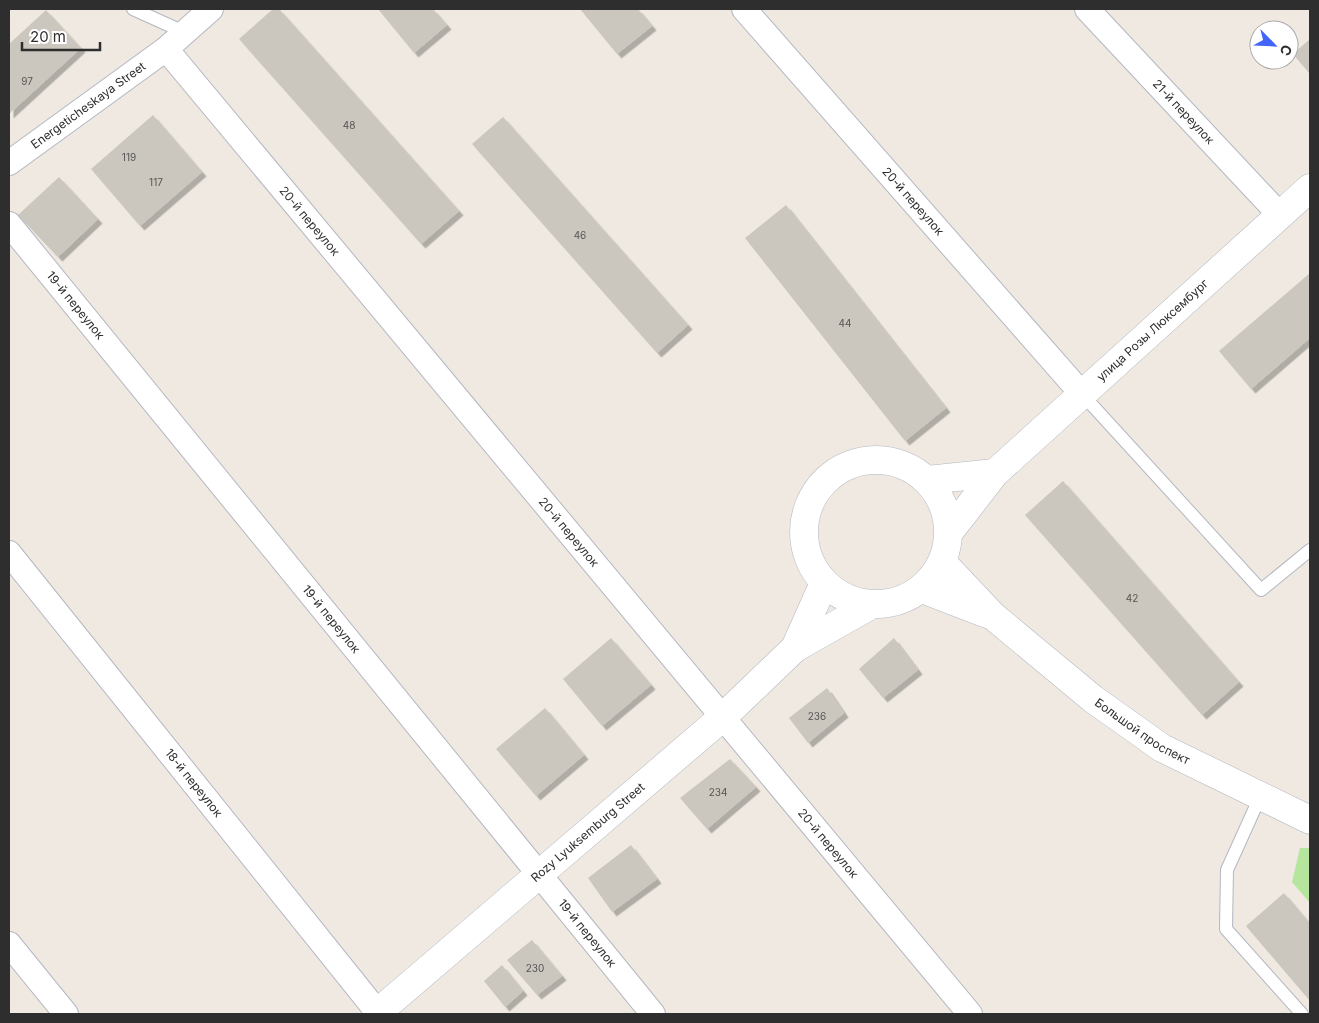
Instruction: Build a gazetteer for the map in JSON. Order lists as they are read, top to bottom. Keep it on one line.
{"streets":{"street":["Energeticheskaya Street","21-й переулок","20-й переулок","19-й переулок","улица Розы Люксембург","Большой проспект","18-й переулок","Rozy Lyuksemburg Street"]},"crossings":[["Energeticheskaya Street","20-й переулок"],["21-й переулок","улица Розы Люксембург"],["20-й переулок","улица Розы Люксембург"],["20-й переулок","Rozy Lyuksemburg Street"],["19-й переулок","Rozy Lyuksemburg Street"],["улица Розы Люксембург","Большой проспект"],["улица Розы Люксембург","Rozy Lyuksemburg Street"],["18-й переулок","Rozy Lyuksemburg Street"]],"house_numbers":["97","48","119","117","46","44","42","236","234","230"],"scale_bar":"20 m","north":"bottom right"}
